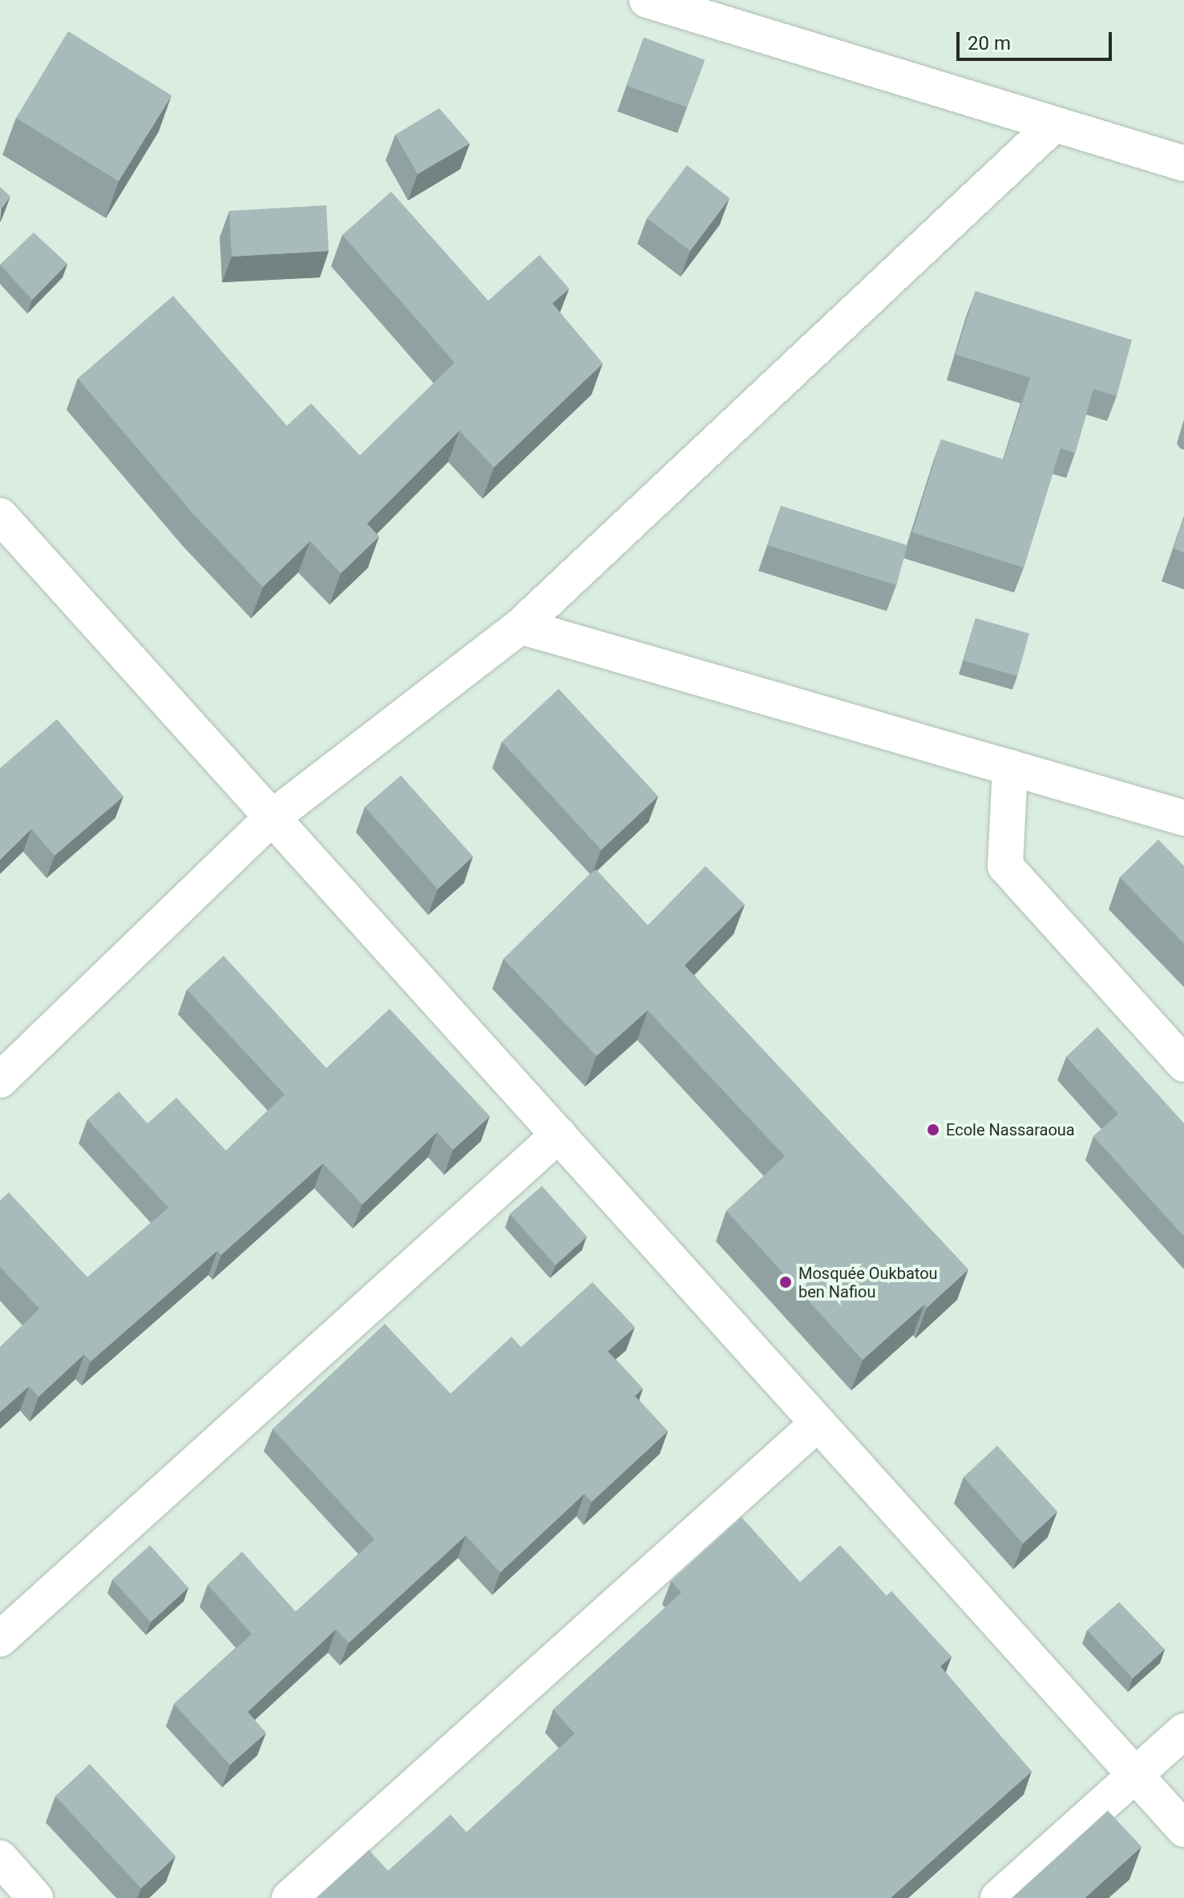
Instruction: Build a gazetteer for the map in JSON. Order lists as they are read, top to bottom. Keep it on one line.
{"places":["Ecole Nassaraoua","Mosquée Oukbatou ben Nafiou"],"scale_bar":"20 m"}
